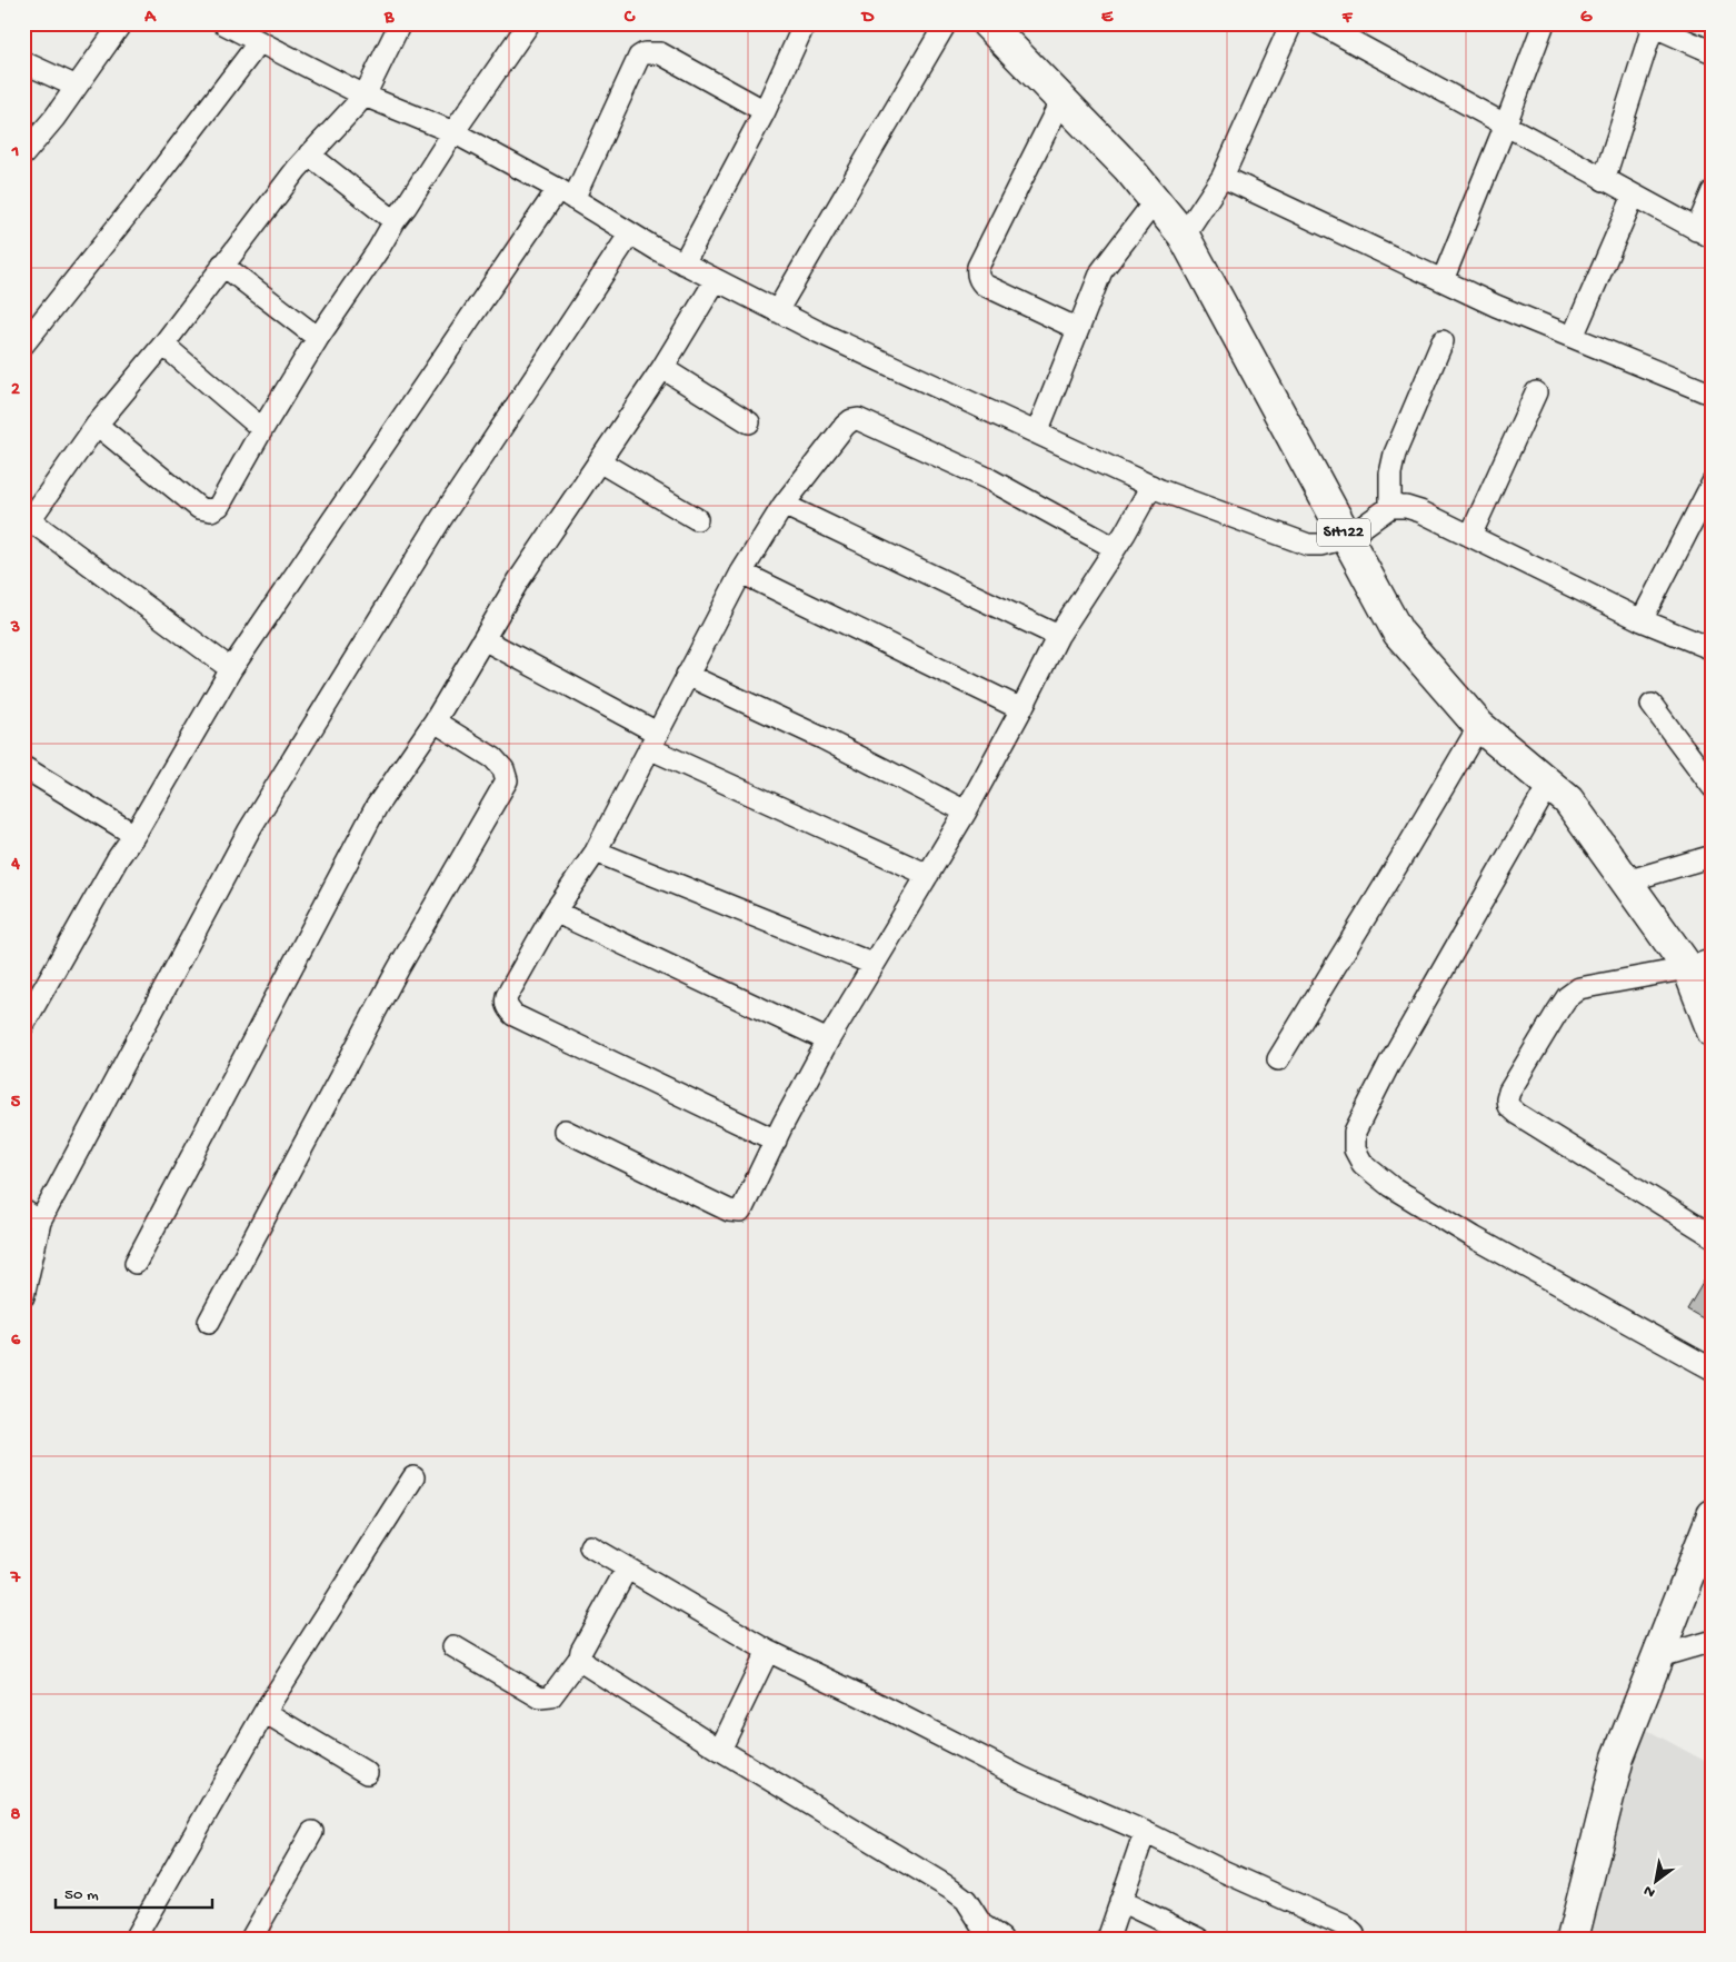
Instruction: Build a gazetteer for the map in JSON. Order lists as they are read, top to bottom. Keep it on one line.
{"streets":{"main road":["SH122"]},"scale_bar":"50 m","north":"bottom left","grid":{"columns":["A","B","C","D","E","F","G"],"rows":["1","2","3","4","5","6","7","8"]}}
